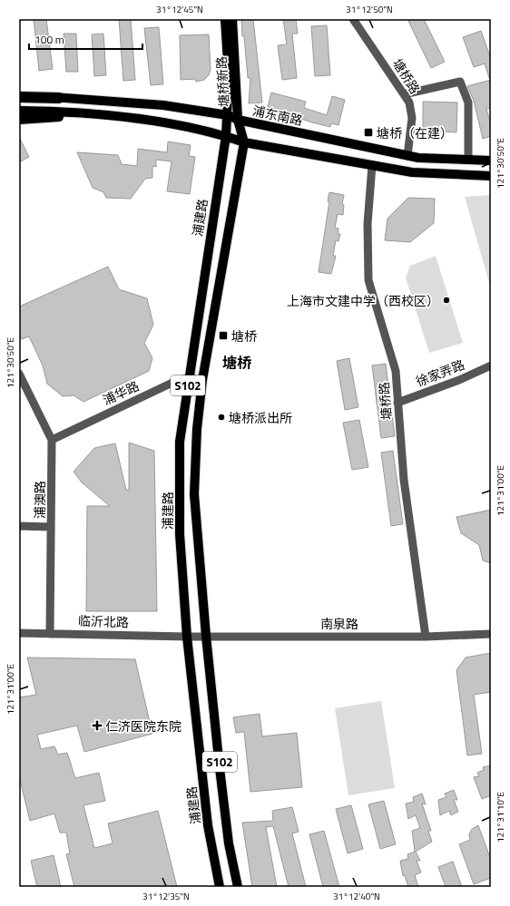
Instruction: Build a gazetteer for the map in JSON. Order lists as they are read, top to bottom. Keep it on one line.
{"streets":{"main road":["塘桥新路","浦东南路","浦建路","S102"],"street":["塘桥路","徐家弄路","浦华路","浦澳路","临沂北路","南泉路"]},"crossings":[["塘桥路","浦东南路"],["塘桥路","徐家弄路"],["塘桥路","南泉路"],["塘桥新路","浦东南路"],["塘桥新路","浦建路"],["塘桥新路","S102"],["浦建路","浦华路"],["浦建路","临沂北路"],["浦建路","南泉路"],["S102","浦华路"],["S102","南泉路"],["浦华路","浦澳路"],["浦澳路","临沂北路"],["临沂北路","南泉路"]],"districts":["塘桥"],"places":{"transit":["塘桥（在建）","塘桥"],"other":["上海市文建中学（西校区）","塘桥派出所"],"health":["仁济医院东院"]},"scale_bar":"100 m","coordinates":["31°12'45\"N","31°12'50\"N","121°30'50\"E","121°31'00\"E","121°31'10\"E","31°12'35\"N","31°12'40\"N"]}
